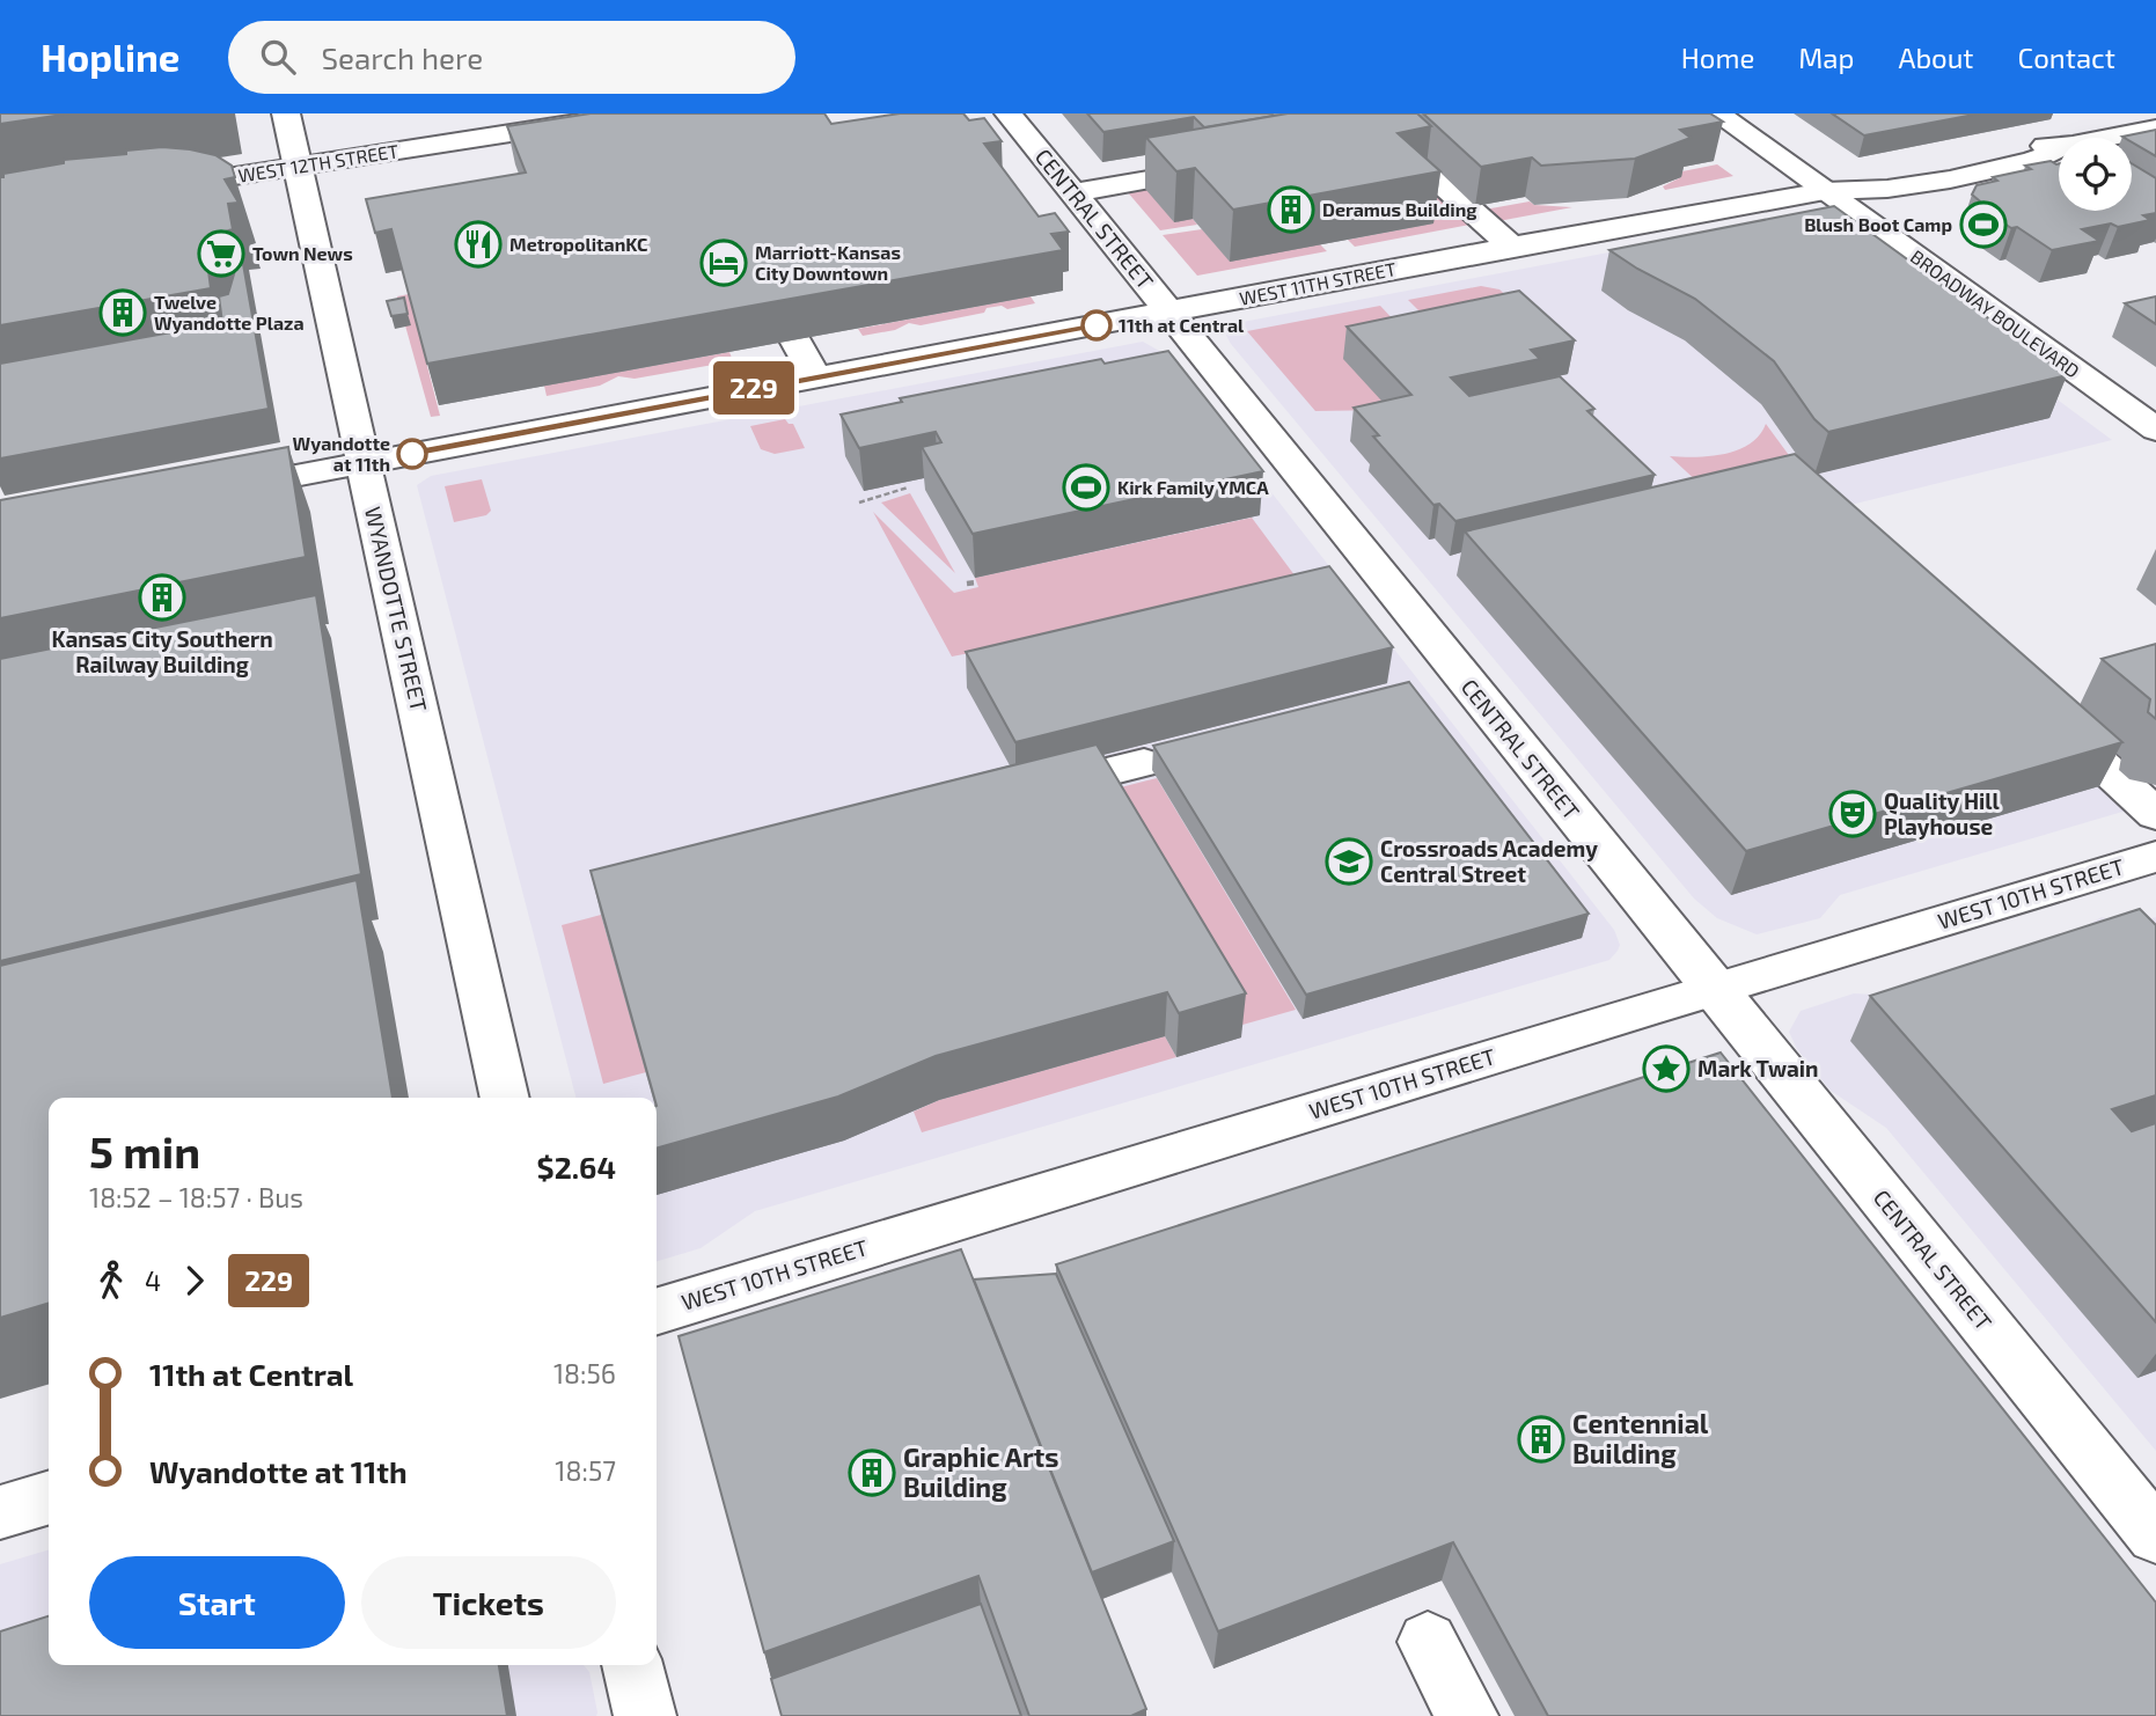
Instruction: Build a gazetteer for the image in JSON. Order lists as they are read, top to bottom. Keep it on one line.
{"streets":{"street":["WEST 12TH STREET","CENTRAL STREET","WEST 11TH STREET","BROADWAY BOULEVARD","WYANDOTTE STREET","WEST 10TH STREET"]},"crossings":[["WEST 12TH STREET","WYANDOTTE STREET"],["CENTRAL STREET","WEST 11TH STREET"],["CENTRAL STREET","WEST 10TH STREET"],["WEST 11TH STREET","BROADWAY BOULEVARD"],["WEST 11TH STREET","WYANDOTTE STREET"]],"places":{"building":["Deramus Building","Twelve Wyandotte Plaza","Kansas City Southern Railway Building","Centennial Building","Graphic Arts Building"],"sports":["Blush Boot Camp","Kirk Family YMCA"],"restaurant":["MetropolitanKC"],"supermarket":["Town News"],"hotel":["Marriott-Kansas City Downtown"],"other":["11th at Central","Wyandotte at 11th"],"theatre":["Quality Hill Playhouse"],"school or university":["Crossroads Academy Central Street"],"place":["Mark Twain"]},"lines":["bus line 229"],"page":{"header":"Hopline","search":"Search here","nav":["Home","Map","About","Contact"],"on_map":"229","heading":["5 min","18:52 – 18:57 · Bus","$2.64"],"legs":["4","229"],"list":[{"name":"11th at Central","value":"18:56"},{"name":"Wyandotte at 11th","value":"18:57"}],"buttons":["Start","Tickets"]}}
